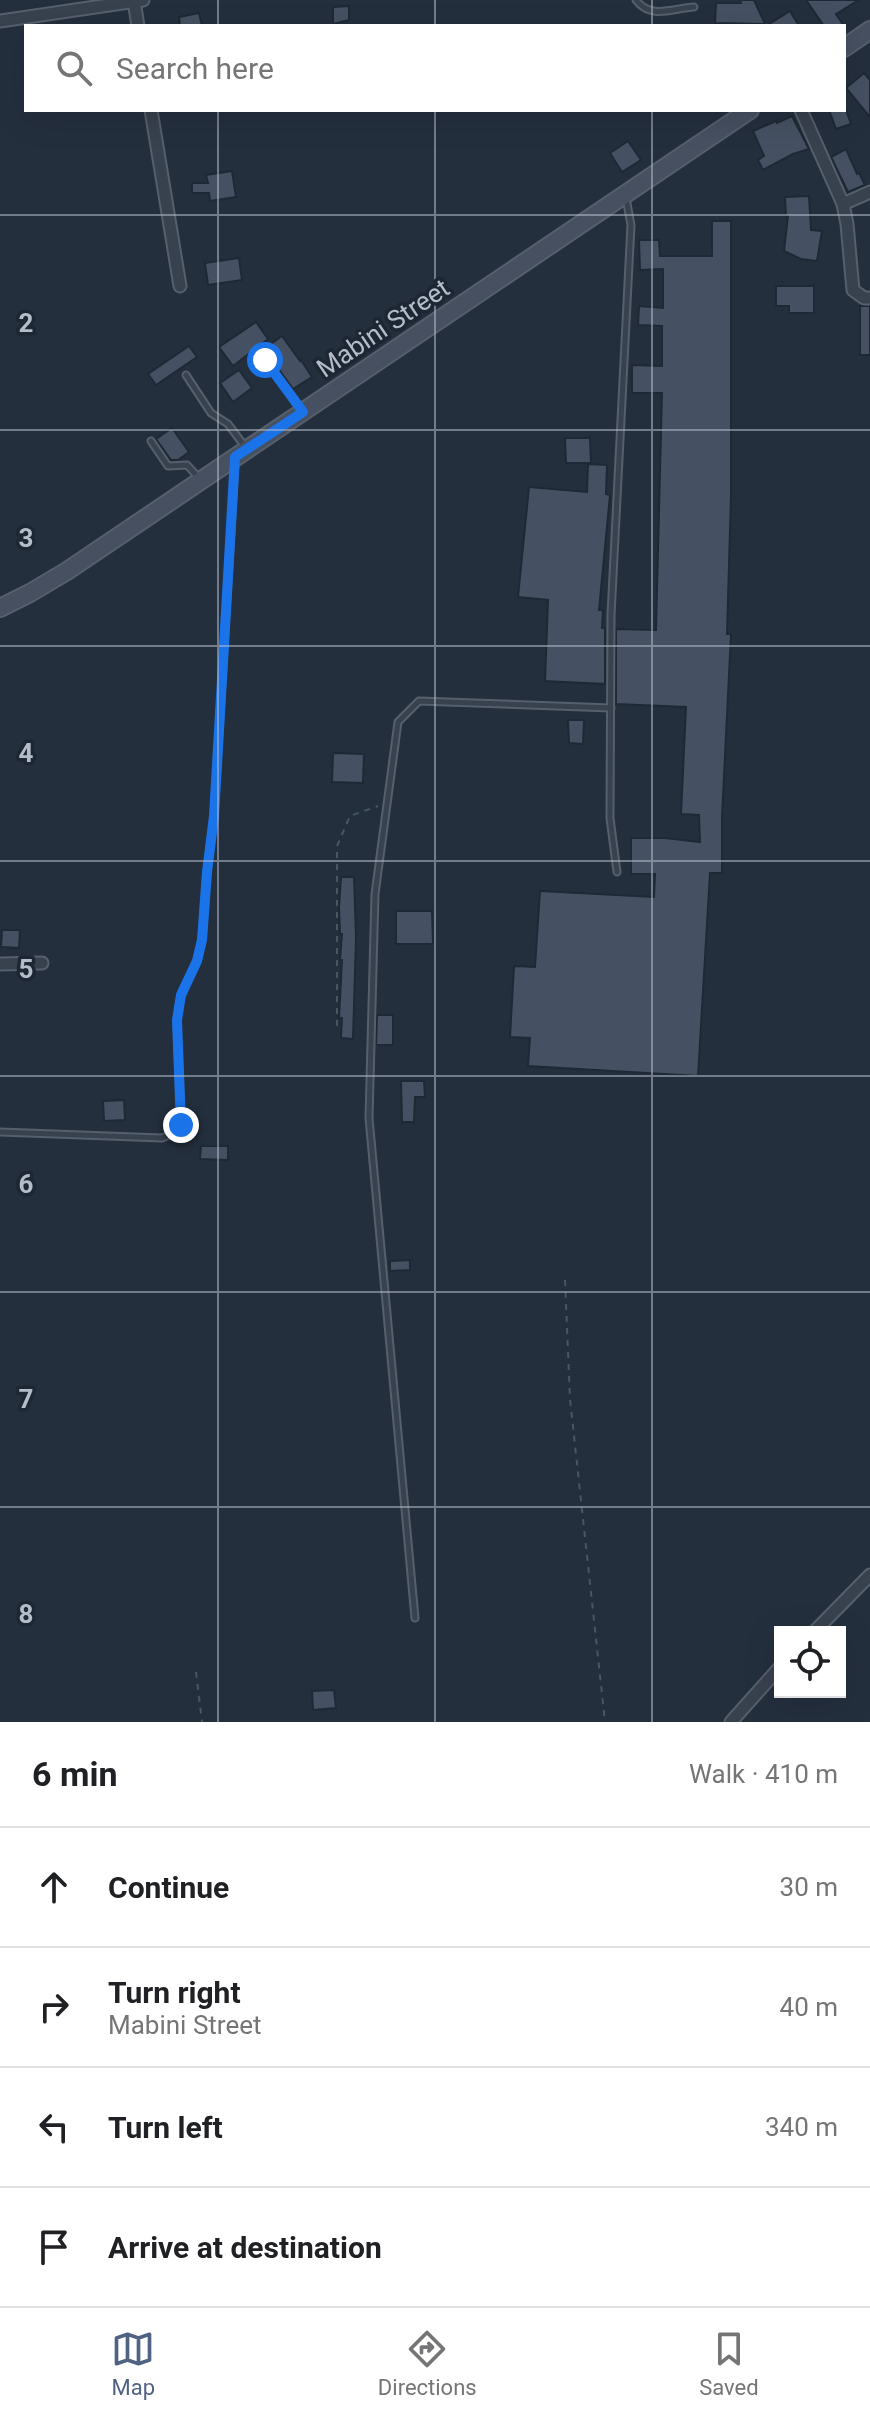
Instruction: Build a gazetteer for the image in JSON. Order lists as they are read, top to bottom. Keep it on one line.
{"streets":{"main road":["Mabini Street"]},"page":{"search":"Search here","heading":["6 min","Walk · 410 m"],"list":[["Continue","30 m"],["Turn right","Mabini Street","40 m"],["Turn left","340 m"],"Arrive at destination"],"nav":["Map","Directions","Saved"]},"grid":{"rows":["2","3","4","5","6","7","8"]}}
